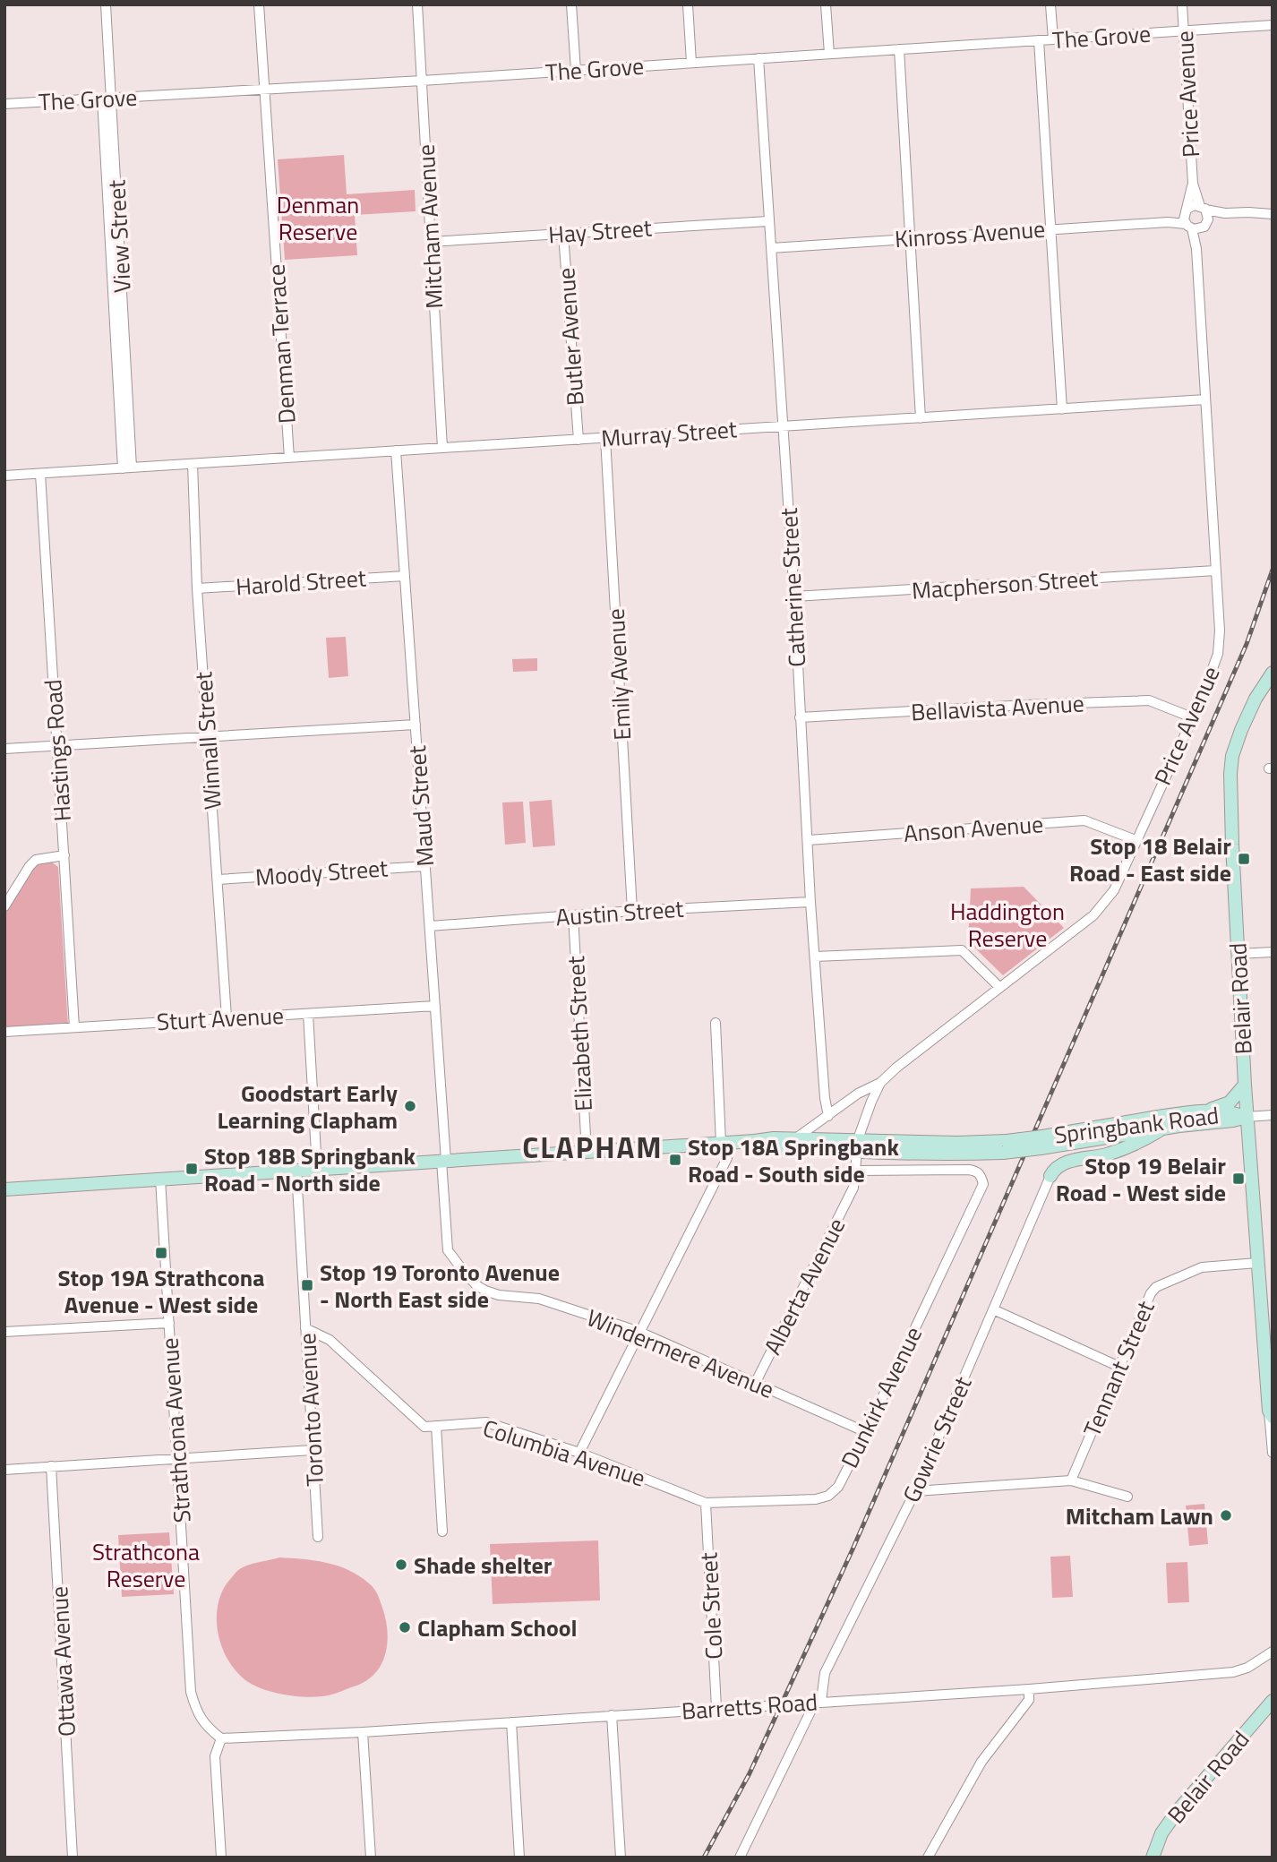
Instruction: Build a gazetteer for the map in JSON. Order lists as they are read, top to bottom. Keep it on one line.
{"streets":{"main road":["Belair Road","Springbank Road"],"street":["The Grove","Price Avenue","Mitcham Avenue","Hay Street","Kinross Avenue","View Street","Butler Avenue","Denman Terrace","Murray Street","Harold Street","Macpherson Street","Catherine Street","Emily Avenue","Bellavista Avenue","Winnall Street","Hastings Road","Maud Street","Anson Avenue","Moody Street","Austin Street","Sturt Avenue","Elizabeth Street","Alberta Avenue","Windermere Avenue","Tennant Street","Dunkirk Avenue","Toronto Avenue","Strathcona Avenue","Gowrie Street","Columbia Avenue","Cole Street","Ottawa Avenue","Barretts Road"]},"crossings":[["The Grove","Price Avenue"],["The Grove","Mitcham Avenue"],["The Grove","View Street"],["The Grove","Denman Terrace"],["The Grove","Catherine Street"],["Price Avenue","Kinross Avenue"],["Price Avenue","Murray Street"],["Price Avenue","Macpherson Street"],["Price Avenue","Catherine Street"],["Price Avenue","Bellavista Avenue"],["Price Avenue","Anson Avenue"],["Price Avenue","Springbank Road"],["Price Avenue","Alberta Avenue"],["Mitcham Avenue","Hay Street"],["Mitcham Avenue","Murray Street"],["Hay Street","Butler Avenue"],["Hay Street","Catherine Street"],["Kinross Avenue","Catherine Street"],["View Street","Murray Street"],["Butler Avenue","Murray Street"],["Denman Terrace","Murray Street"],["Murray Street","Catherine Street"],["Murray Street","Emily Avenue"],["Murray Street","Winnall Street"],["Murray Street","Hastings Road"],["Murray Street","Maud Street"],["Harold Street","Winnall Street"],["Harold Street","Maud Street"],["Macpherson Street","Catherine Street"],["Catherine Street","Bellavista Avenue"],["Catherine Street","Anson Avenue"],["Catherine Street","Austin Street"],["Emily Avenue","Austin Street"],["Winnall Street","Moody Street"],["Winnall Street","Sturt Avenue"],["Hastings Road","Sturt Avenue"],["Maud Street","Moody Street"],["Maud Street","Austin Street"],["Maud Street","Sturt Avenue"],["Maud Street","Springbank Road"],["Maud Street","Windermere Avenue"],["Austin Street","Elizabeth Street"],["Belair Road","Springbank Road"],["Belair Road","Tennant Street"],["Elizabeth Street","Springbank Road"],["Springbank Road","Alberta Avenue"],["Springbank Road","Windermere Avenue"],["Springbank Road","Toronto Avenue"],["Springbank Road","Strathcona Avenue"],["Alberta Avenue","Windermere Avenue"],["Alberta Avenue","Dunkirk Avenue"],["Windermere Avenue","Dunkirk Avenue"],["Dunkirk Avenue","Columbia Avenue"],["Dunkirk Avenue","Cole Street"],["Toronto Avenue","Columbia Avenue"],["Strathcona Avenue","Barretts Road"],["Gowrie Street","Barretts Road"],["Columbia Avenue","Cole Street"],["Cole Street","Barretts Road"]],"districts":["CLAPHAM"],"parks":["Denman Reserve","Haddington Reserve","Strathcona Reserve"],"places":{"transit":["Stop 18 Belair Road - East side","Stop 18A Springbank Road - South side","Stop 18B Springbank Road - North side","Stop 19 Belair Road - West side","Stop 19A Strathcona Avenue - West side","Stop 19 Toronto Avenue - North East side"],"other":["Goodstart Early Learning Clapham","Mitcham Lawn","Shade shelter","Clapham School"]}}
